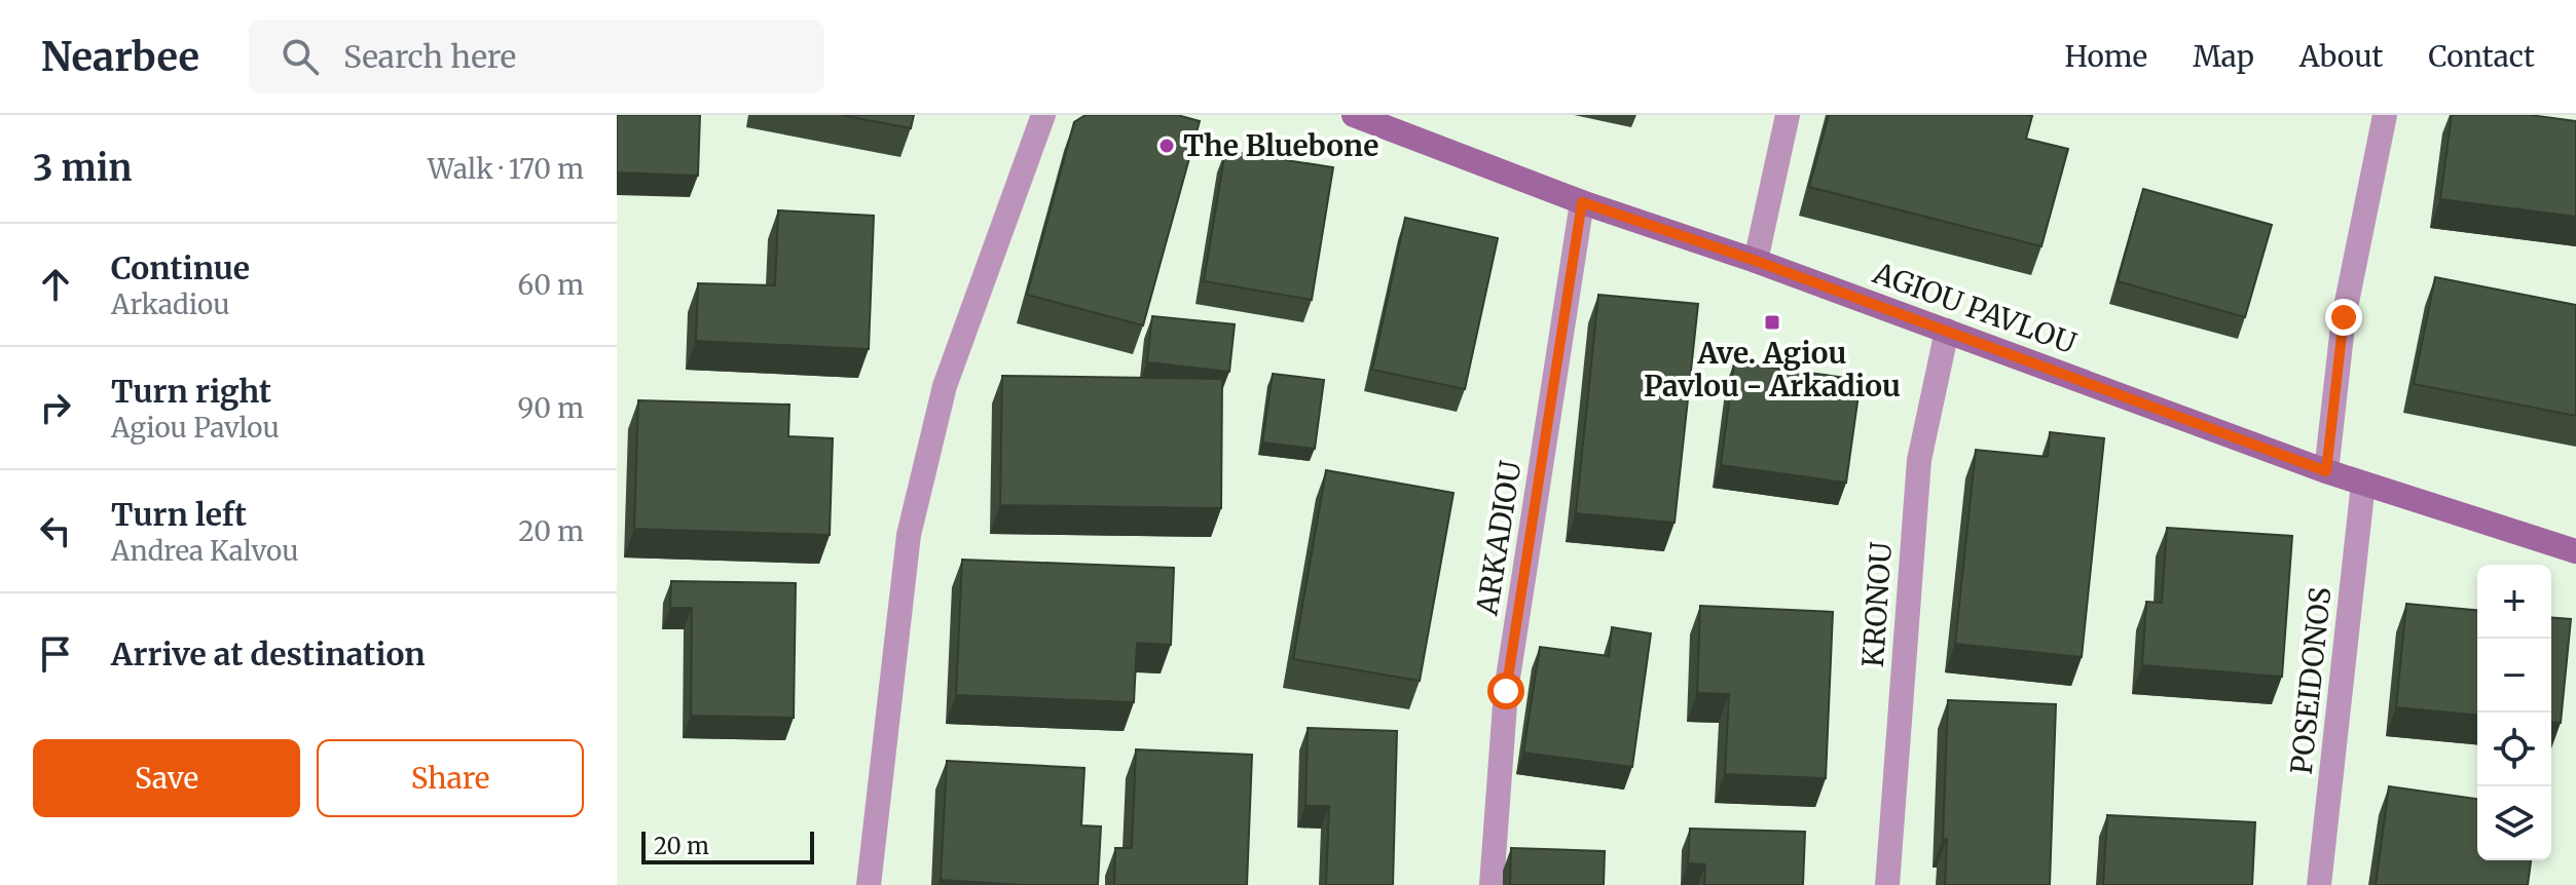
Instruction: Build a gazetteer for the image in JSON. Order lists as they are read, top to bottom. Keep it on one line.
{"streets":{"main road":["AGIOU PAVLOU"],"street":["ARKADIOU","KRONOU","POSEIDONOS"]},"crossings":[["AGIOU PAVLOU","ARKADIOU"],["AGIOU PAVLOU","KRONOU"],["AGIOU PAVLOU","POSEIDONOS"]],"places":{"other":["The Bluebone"],"transit":["Ave. Agiou Pavlou - Arkadiou"]},"scale_bar":"20 m","page":{"header":"Nearbee","search":"Search here","nav":["Home","Map","About","Contact"],"heading":["3 min","Walk · 170 m"],"list":[["Continue","Arkadiou","60 m"],["Turn right","Agiou Pavlou","90 m"],["Turn left","Andrea Kalvou","20 m"],"Arrive at destination"],"map_buttons":["+","−"],"buttons":["Save","Share"],"scale":"20 m"}}
